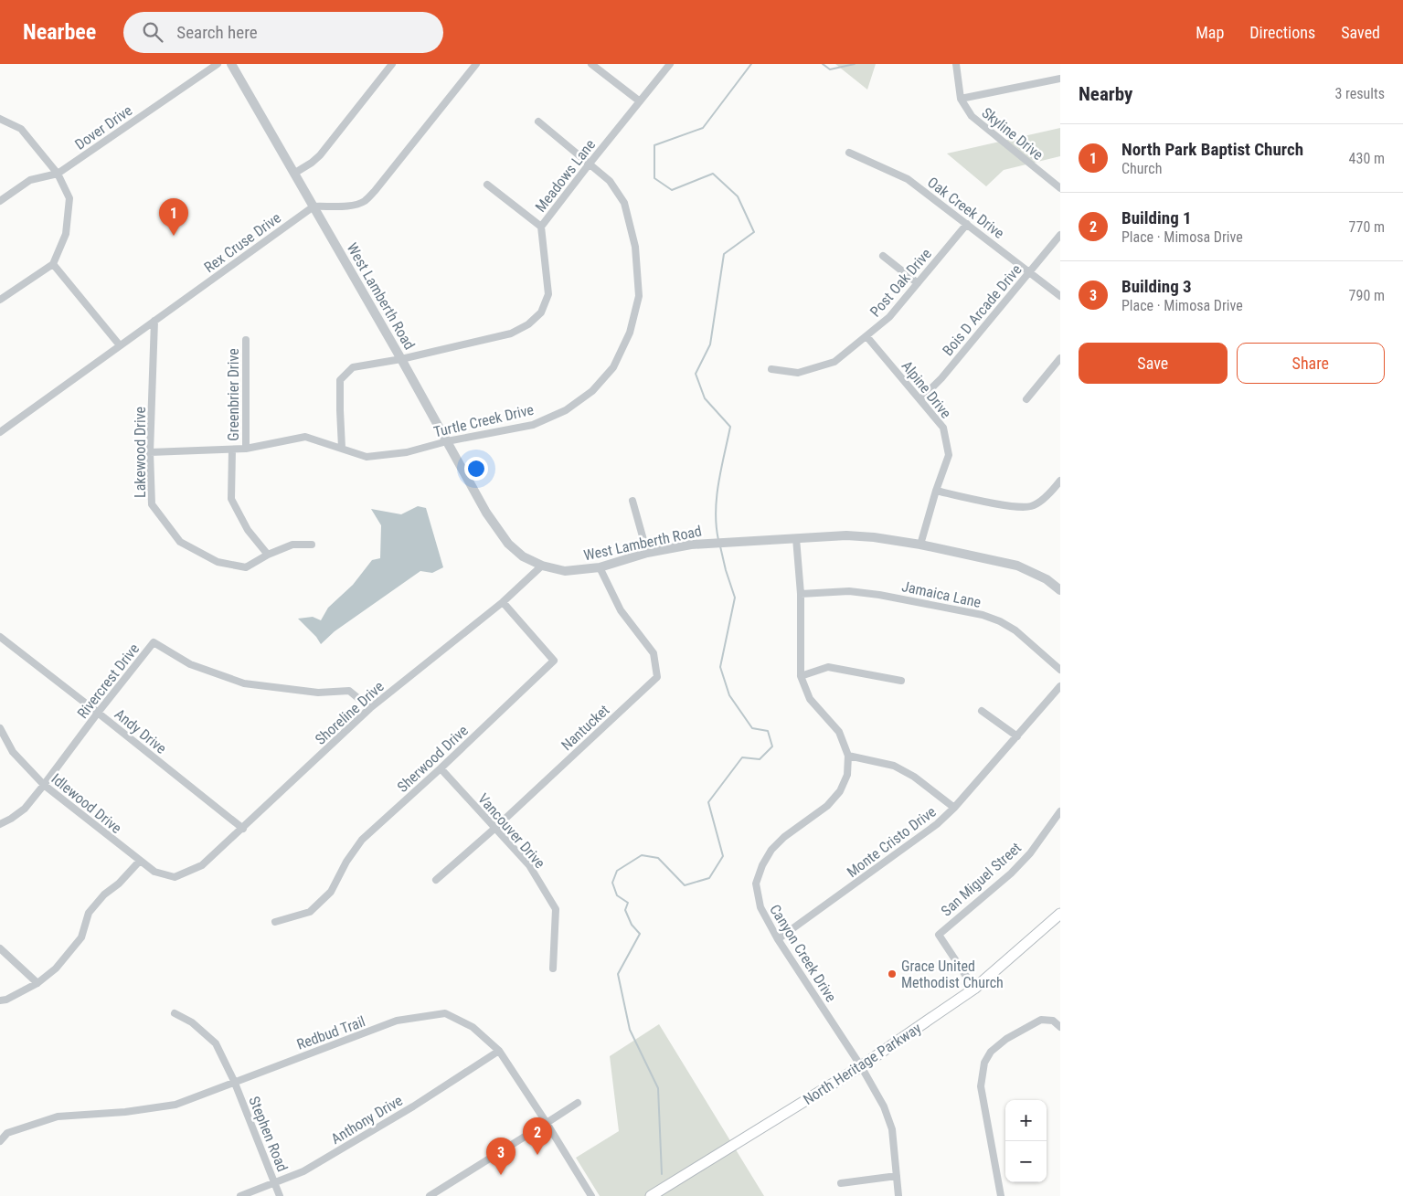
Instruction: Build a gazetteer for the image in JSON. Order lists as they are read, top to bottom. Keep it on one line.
{"streets":{"main road":["North Heritage Parkway"],"street":["Dover Drive","Skyline Drive","Meadows Lane","Oak Creek Drive","Rex Cruse Drive","Post Oak Drive","West Lamberth Road","Bois D Arcade Drive","Alpine Drive","Greenbrier Drive","Turtle Creek Drive","Lakewood Drive","Jamaica Lane","Rivercrest Drive","Shoreline Drive","Nantucket","Andy Drive","Sherwood Drive","Idlewood Drive","Vancouver Drive","Monte Cristo Drive","San Miguel Street","Canyon Creek Drive","Redbud Trail","Anthony Drive","Stephen Road"]},"crossings":[["Meadows Lane","West Lamberth Road"],["Meadows Lane","Turtle Creek Drive"],["Oak Creek Drive","Post Oak Drive"],["Oak Creek Drive","Bois D Arcade Drive"],["Rex Cruse Drive","West Lamberth Road"],["Rex Cruse Drive","Lakewood Drive"],["Post Oak Drive","Alpine Drive"],["West Lamberth Road","Alpine Drive"],["West Lamberth Road","Turtle Creek Drive"],["West Lamberth Road","Shoreline Drive"],["West Lamberth Road","Nantucket"],["West Lamberth Road","Canyon Creek Drive"],["Bois D Arcade Drive","Alpine Drive"],["Greenbrier Drive","Turtle Creek Drive"],["Greenbrier Drive","Lakewood Drive"],["Turtle Creek Drive","Lakewood Drive"],["Jamaica Lane","Canyon Creek Drive"],["Rivercrest Drive","Shoreline Drive"],["Rivercrest Drive","Andy Drive"],["Rivercrest Drive","Idlewood Drive"],["Shoreline Drive","Andy Drive"],["Shoreline Drive","Sherwood Drive"],["Shoreline Drive","Idlewood Drive"],["Nantucket","Vancouver Drive"],["Sherwood Drive","Vancouver Drive"],["Monte Cristo Drive","Canyon Creek Drive"],["San Miguel Street","North Heritage Parkway"],["Canyon Creek Drive","North Heritage Parkway"],["Redbud Trail","Anthony Drive"],["Redbud Trail","Stephen Road"],["Anthony Drive","Stephen Road"]],"places":["Grace United Methodist Church"],"page":{"header":"Nearbee","search":"Search here","nav":["Map","Directions","Saved"],"heading":["Nearby","3 results"],"list":[{"mark":"1","name":"North Park Baptist Church","note":"Church","value":"430 m"},{"mark":"2","name":"Building 1","note":"Place · Mimosa Drive","value":"770 m"},{"mark":"3","name":"Building 3","note":"Place · Mimosa Drive","value":"790 m"}],"pins":["1","2","3"],"buttons":["Save","Share"],"map_buttons":["+","−"]}}
